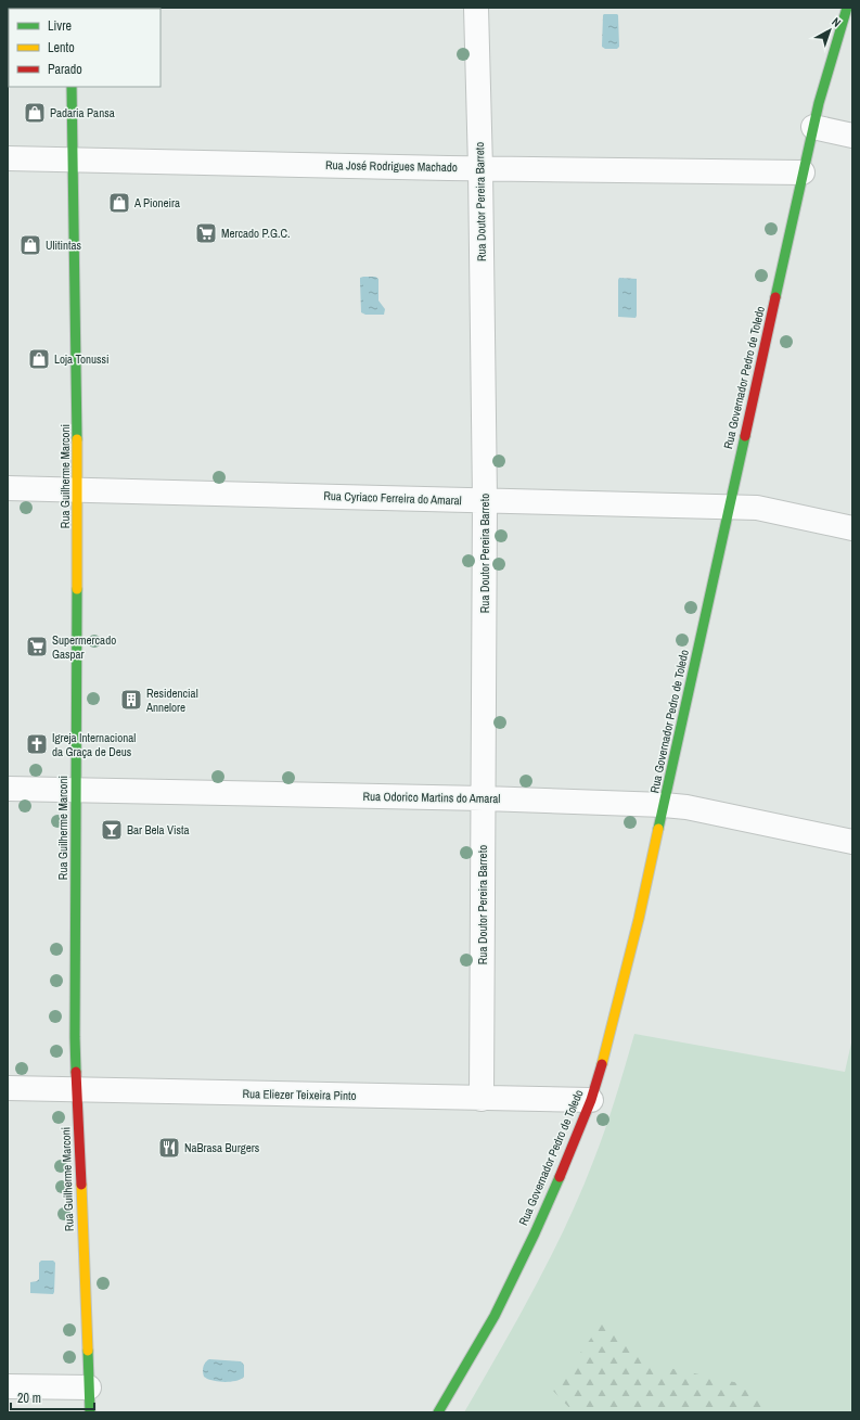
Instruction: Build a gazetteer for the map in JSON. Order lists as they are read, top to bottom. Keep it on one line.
{"streets":{"main road":["Rua Governador Pedro de Toledo","Rua Guilherme Marconi"],"street":["Rua José Rodrigues Machado","Rua Doutor Pereira Barreto","Rua Cyriaco Ferreira do Amaral","Rua Odorico Martins do Amaral","Rua Eliezer Teixeira Pinto"]},"crossings":[["Rua José Rodrigues Machado","Rua Doutor Pereira Barreto"],["Rua José Rodrigues Machado","Rua Governador Pedro de Toledo"],["Rua José Rodrigues Machado","Rua Guilherme Marconi"],["Rua Doutor Pereira Barreto","Rua Cyriaco Ferreira do Amaral"],["Rua Doutor Pereira Barreto","Rua Odorico Martins do Amaral"],["Rua Doutor Pereira Barreto","Rua Eliezer Teixeira Pinto"],["Rua Governador Pedro de Toledo","Rua Cyriaco Ferreira do Amaral"],["Rua Governador Pedro de Toledo","Rua Odorico Martins do Amaral"],["Rua Governador Pedro de Toledo","Rua Eliezer Teixeira Pinto"],["Rua Guilherme Marconi","Rua Cyriaco Ferreira do Amaral"],["Rua Guilherme Marconi","Rua Odorico Martins do Amaral"],["Rua Guilherme Marconi","Rua Eliezer Teixeira Pinto"]],"places":{"shop":["Padaria Pansa","A Pioneira","Ulitintas","Loja Tonussi"],"supermarket":["Mercado P.G.C.","Supermercado Gaspar"],"building":["Residencial Annelore"],"church":["Igreja Internacional da Graça de Deus"],"bar":["Bar Bela Vista"],"restaurant":["NaBrasa Burgers"]},"legend":["Livre","Lento","Parado"],"scale_bar":"20 m","north":"top right"}
